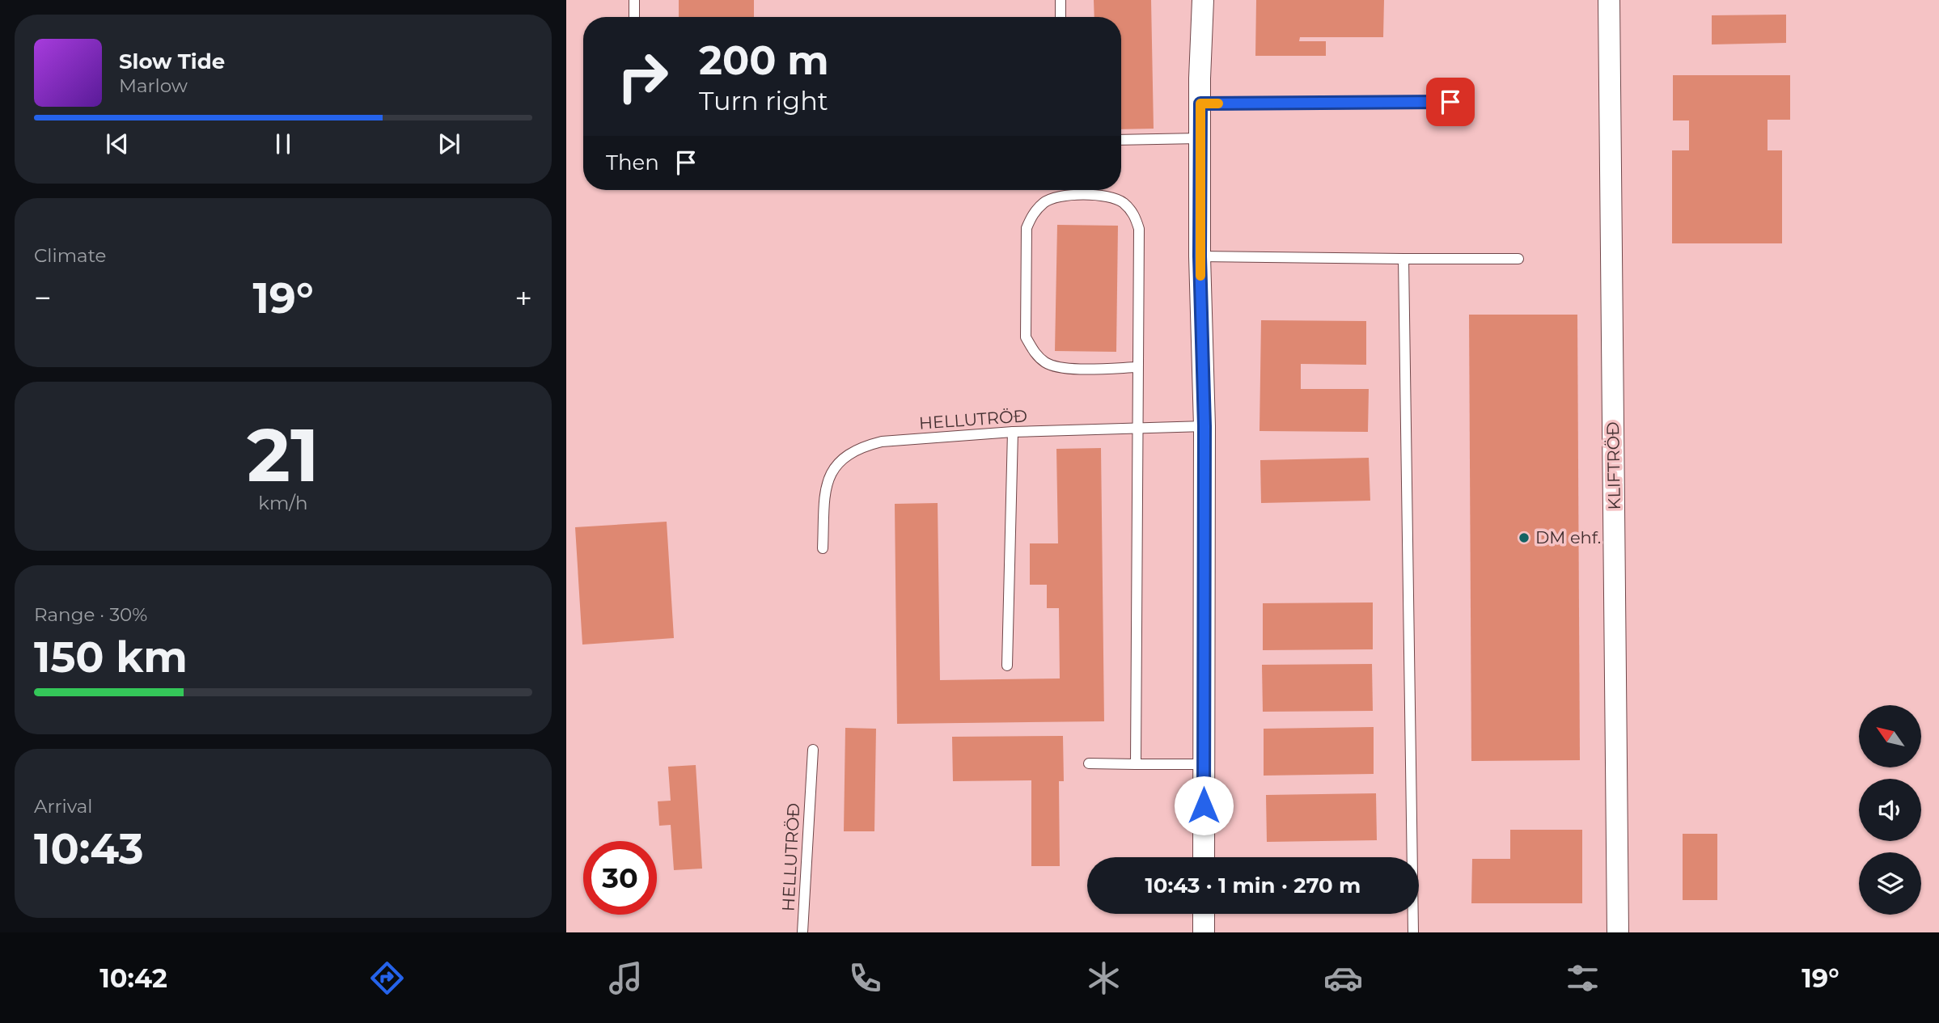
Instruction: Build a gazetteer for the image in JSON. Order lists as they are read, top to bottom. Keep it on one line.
{"streets":{"street":["KLIFTRÖÐ"],"lane":["HELLUTRÖÐ"]},"places":["DM ehf."],"north":"top left","page":{"turn":["200 m","Turn right"],"song":["Slow Tide","Marlow"],"then":"Then","tile":["Climate",["21","km/h"],["Range · 30%","150 km"],["Arrival","10:43"]],"heat":["−","19°","+"],"limit":"30","trip":"10:43 · 1 min · 270 m","tabs":["10:42","19°"]}}
